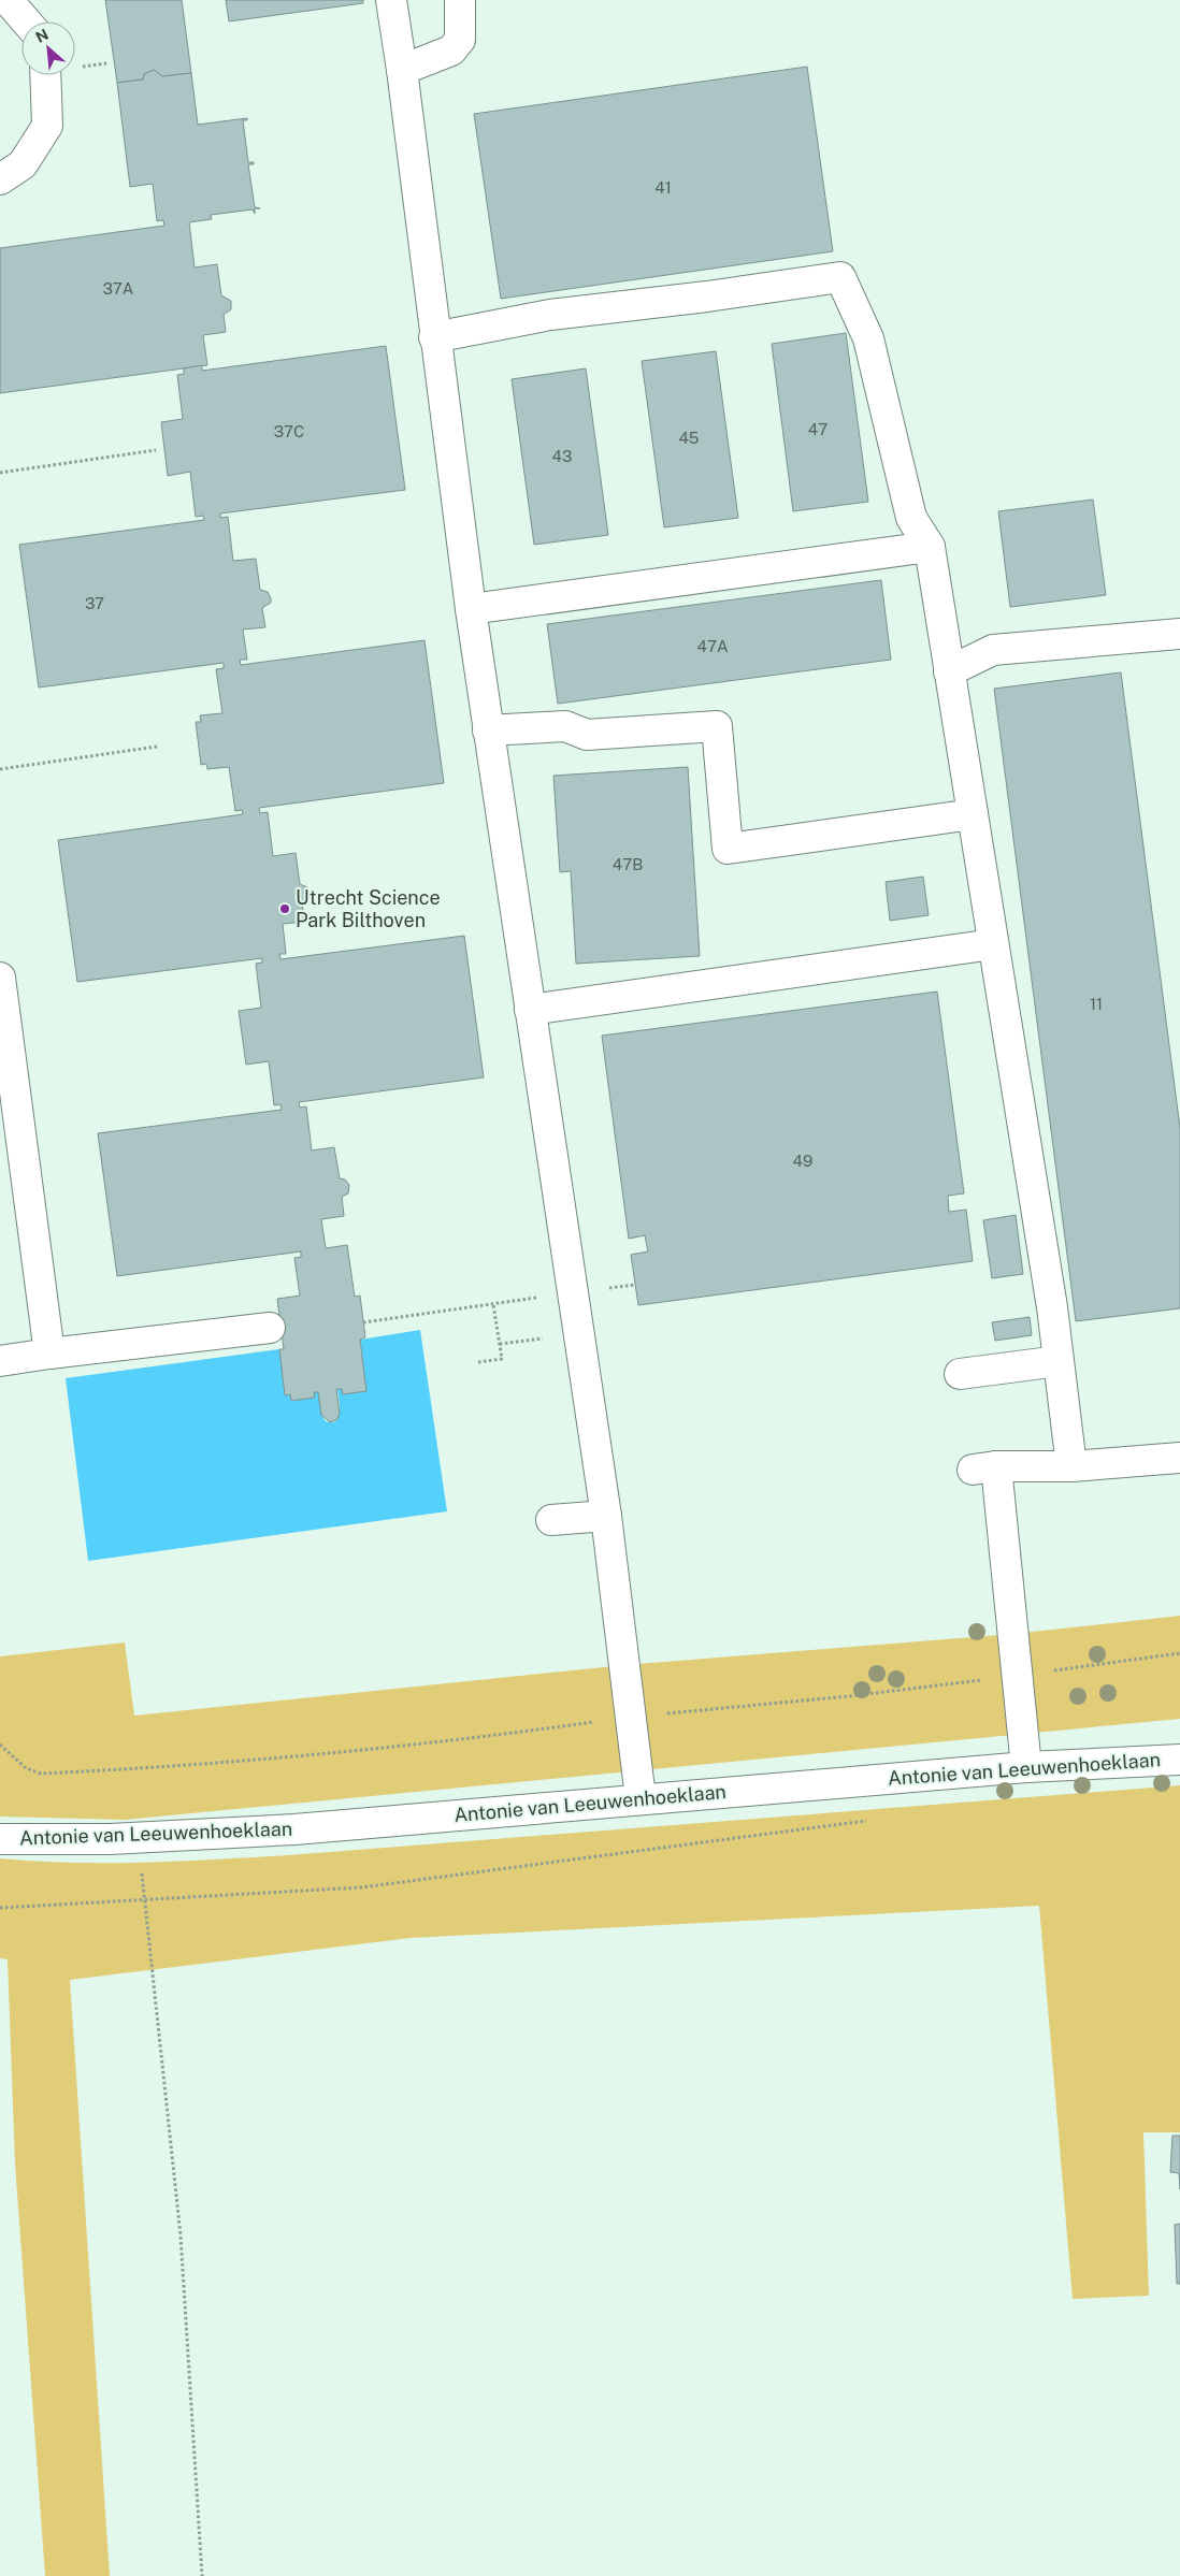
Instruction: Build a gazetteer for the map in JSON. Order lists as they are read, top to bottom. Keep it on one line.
{"streets":{"street":["Antonie van Leeuwenhoeklaan"]},"places":["Utrecht Science Park Bilthoven"],"house_numbers":["41","37A","47","37C","45","43","37","47A","47B","11","49"],"north":"top left"}
